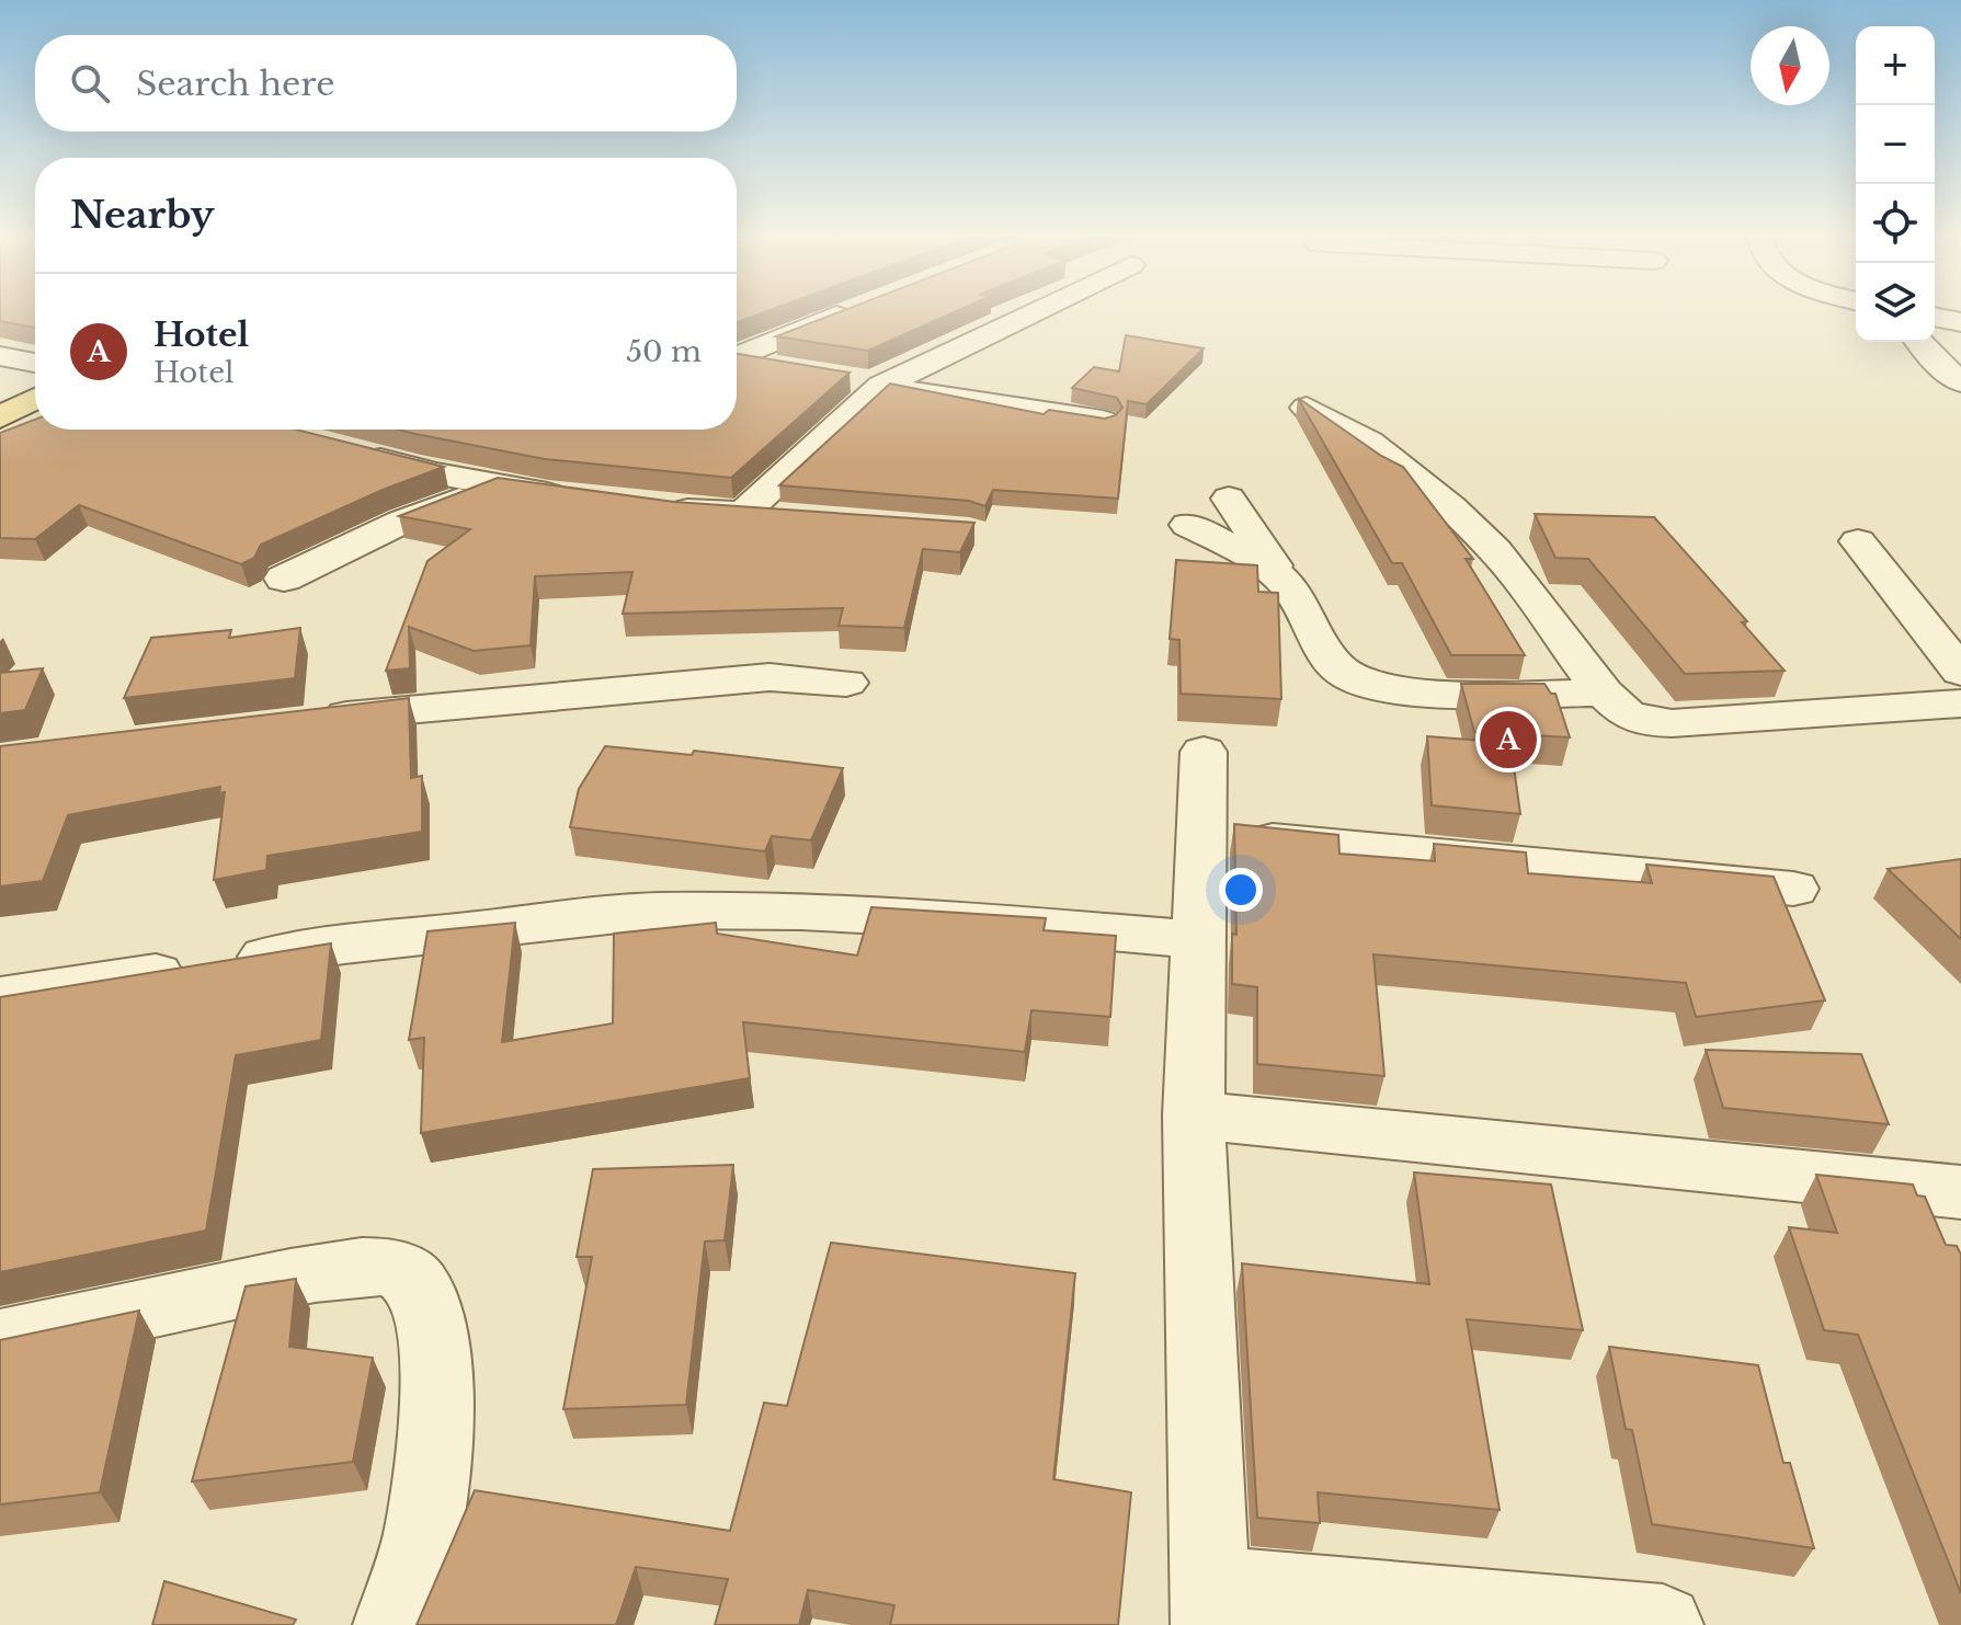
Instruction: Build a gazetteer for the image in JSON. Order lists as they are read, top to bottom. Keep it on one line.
{"north":"bottom","page":{"map_buttons":["+","−"],"search":"Search here","heading":"Nearby","list":[{"mark":"A","name":"Hotel","note":"Hotel","value":"50 m"}],"pins":"A"}}
